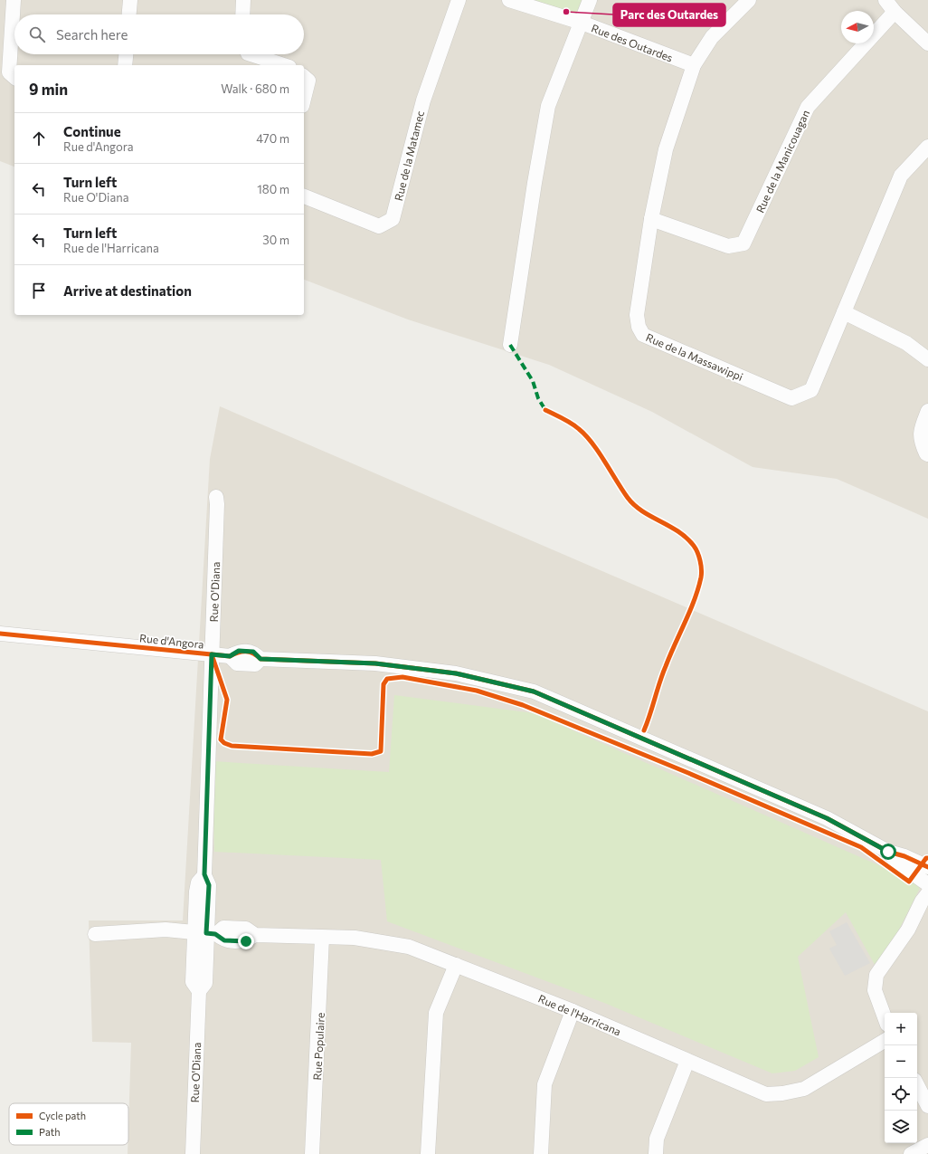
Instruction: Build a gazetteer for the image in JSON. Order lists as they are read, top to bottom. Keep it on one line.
{"streets":{"street":["Rue des Outardes","Rue de la Matamec","Rue de la Manicouagan","Rue de la Massawippi","Rue O'Diana","Rue d'Angora","Rue de l'Harricana","Rue Populaire"]},"crossings":[["Rue des Outardes","Rue de la Massawippi"],["Rue de la Manicouagan","Rue de la Massawippi"],["Rue O'Diana","Rue d'Angora"],["Rue O'Diana","Rue de l'Harricana"],["Rue de l'Harricana","Rue Populaire"]],"places":["Parc des Outardes"],"legend":["Cycle path","Path"],"north":"left","page":{"search":"Search here","heading":["9 min","Walk · 680 m"],"list":[["Continue","Rue d'Angora","470 m"],["Turn left","Rue O'Diana","180 m"],["Turn left","Rue de l'Harricana","30 m"],"Arrive at destination"],"map_buttons":["+","−"]}}
